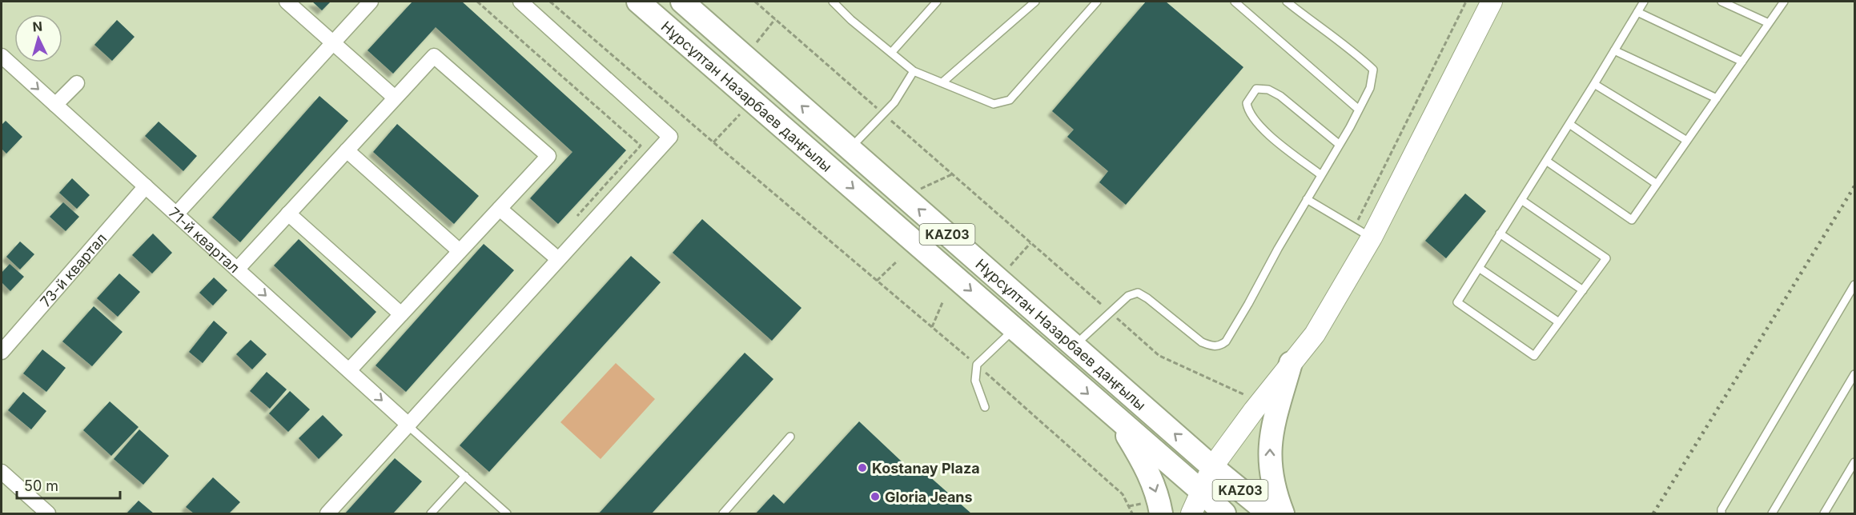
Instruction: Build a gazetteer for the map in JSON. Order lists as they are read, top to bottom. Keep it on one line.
{"streets":{"main road":["Нұрсұлтан Назарбаев даңғылы","KАZ03"],"street":["71-й квартал","73-й квартал"]},"crossings":[["Нұрсұлтан Назарбаев даңғылы","KАZ03"],["71-й квартал","73-й квартал"]],"places":["Kostanay Plaza","Gloria Jeans"],"scale_bar":"50 m","north":"top"}
